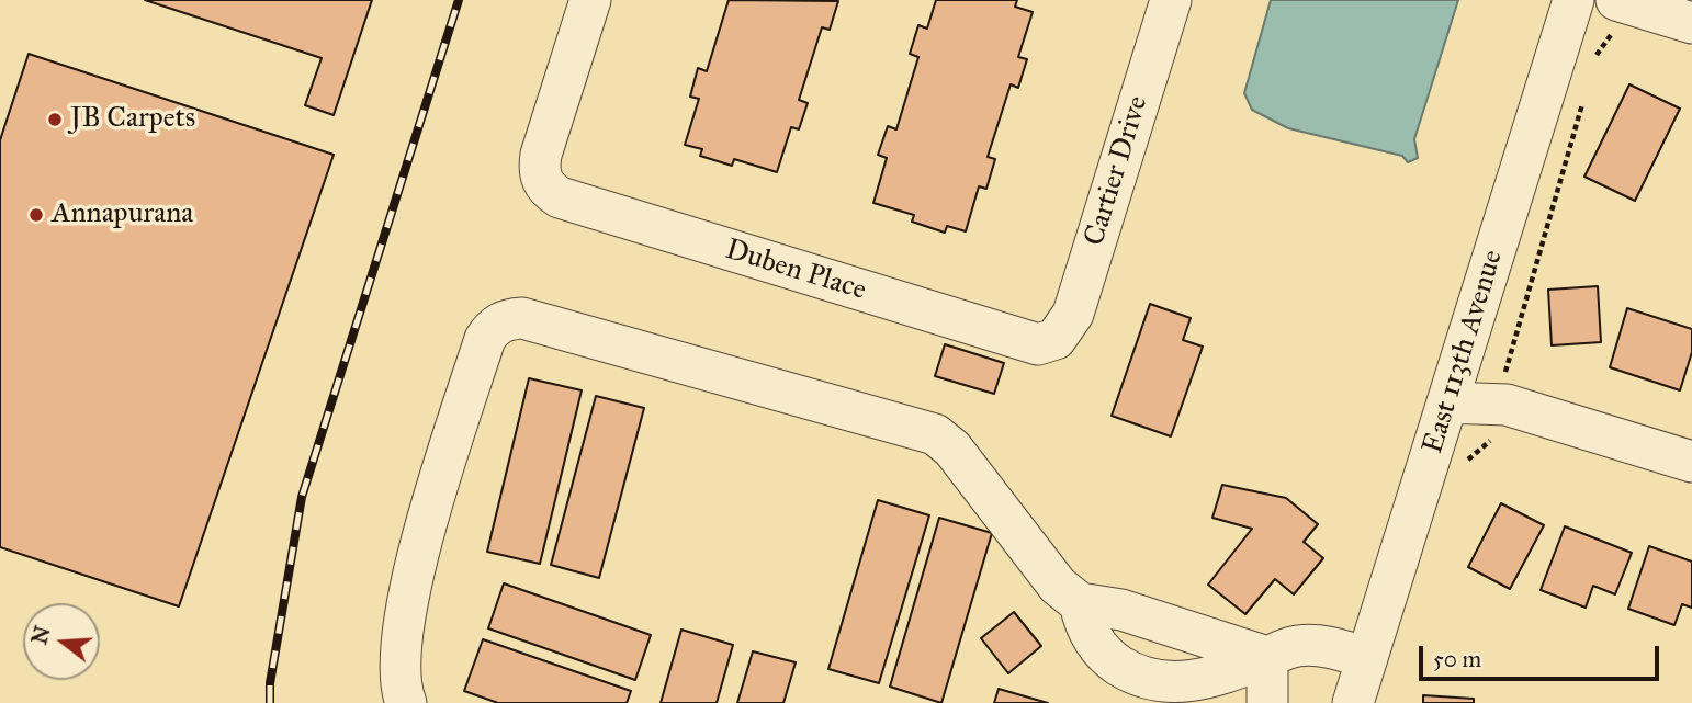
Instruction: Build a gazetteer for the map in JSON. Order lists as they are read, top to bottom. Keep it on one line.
{"streets":{"street":["Cartier Drive","Duben Place","East 113th Avenue"]},"crossings":[["Cartier Drive","Duben Place"]],"places":["JB Carpets","Annapurana"],"scale_bar":"50 m","north":"left"}
